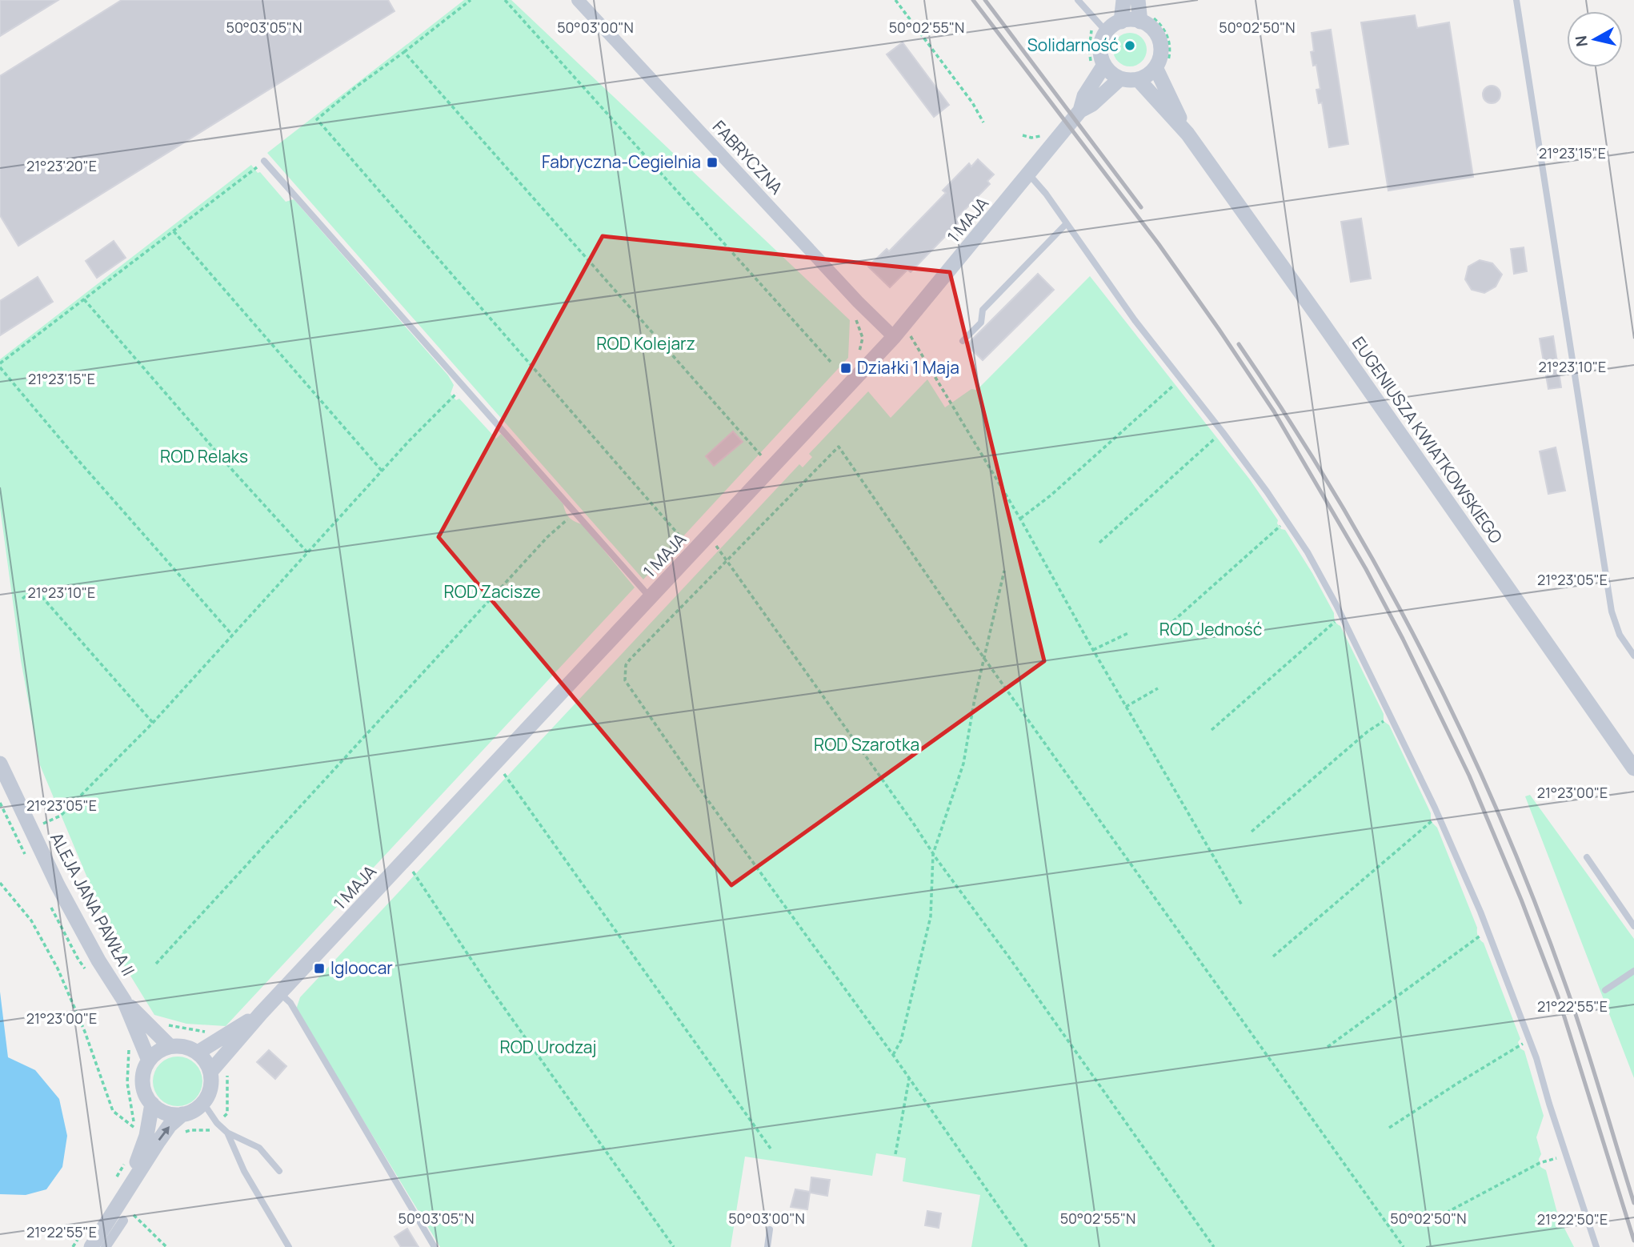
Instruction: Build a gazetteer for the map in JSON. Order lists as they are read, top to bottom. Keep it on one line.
{"streets":{"street":["FABRYCZNA","1 MAJA","EUGENIUSZA KWIATKOWSKIEGO","ALEJA JANA PAWŁA II"]},"crossings":[["FABRYCZNA","1 MAJA"],["1 MAJA","EUGENIUSZA KWIATKOWSKIEGO"],["1 MAJA","ALEJA JANA PAWŁA II"]],"parks":["ROD Kolejarz","ROD Relaks","ROD Zacisze","ROD Jedność","ROD Szarotka","ROD Urodzaj"],"places":{"other":["Solidarność"],"transit":["Fabryczna-Cegielnia","Działki 1 Maja","Igloocar"]},"north":"left","coordinates":["50°03'05\"N","50°03'00\"N","50°02'55\"N","50°02'50\"N","21°23'15\"E","21°23'20\"E","21°23'10\"E","21°23'05\"E","21°23'00\"E","21°22'55\"E","21°22'50\"E"]}
